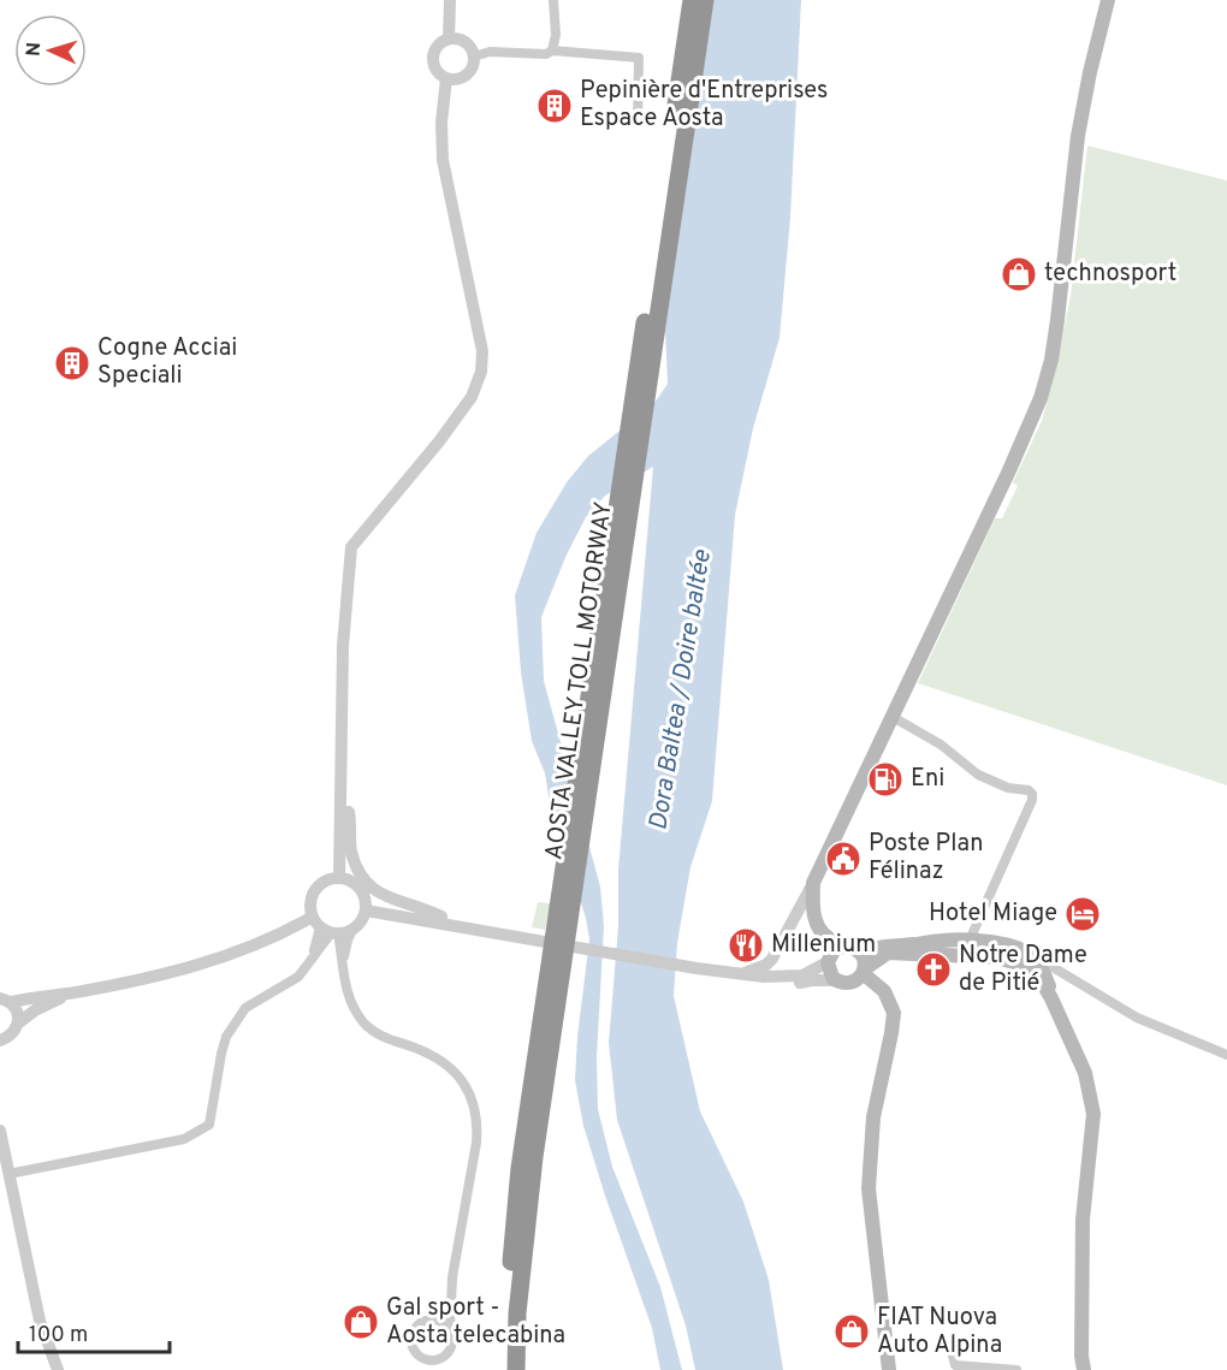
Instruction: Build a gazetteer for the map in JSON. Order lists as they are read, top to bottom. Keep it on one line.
{"streets":{"highway":["AOSTA VALLEY TOLL MOTORWAY"]},"water":["Dora Baltea / Doire baltée"],"places":{"building":["Pepinière d'Entreprises Espace Aosta","Cogne Acciai Speciali"],"shop":["technosport","Gal sport - Aosta telecabina","FIAT Nuova Auto Alpina"],"fuel station":["Eni"],"public building":["Poste Plan Félinaz"],"hotel":["Hotel Miage"],"restaurant":["Millenium"],"church":["Notre Dame de Pitié"]},"scale_bar":"100 m","north":"left"}
